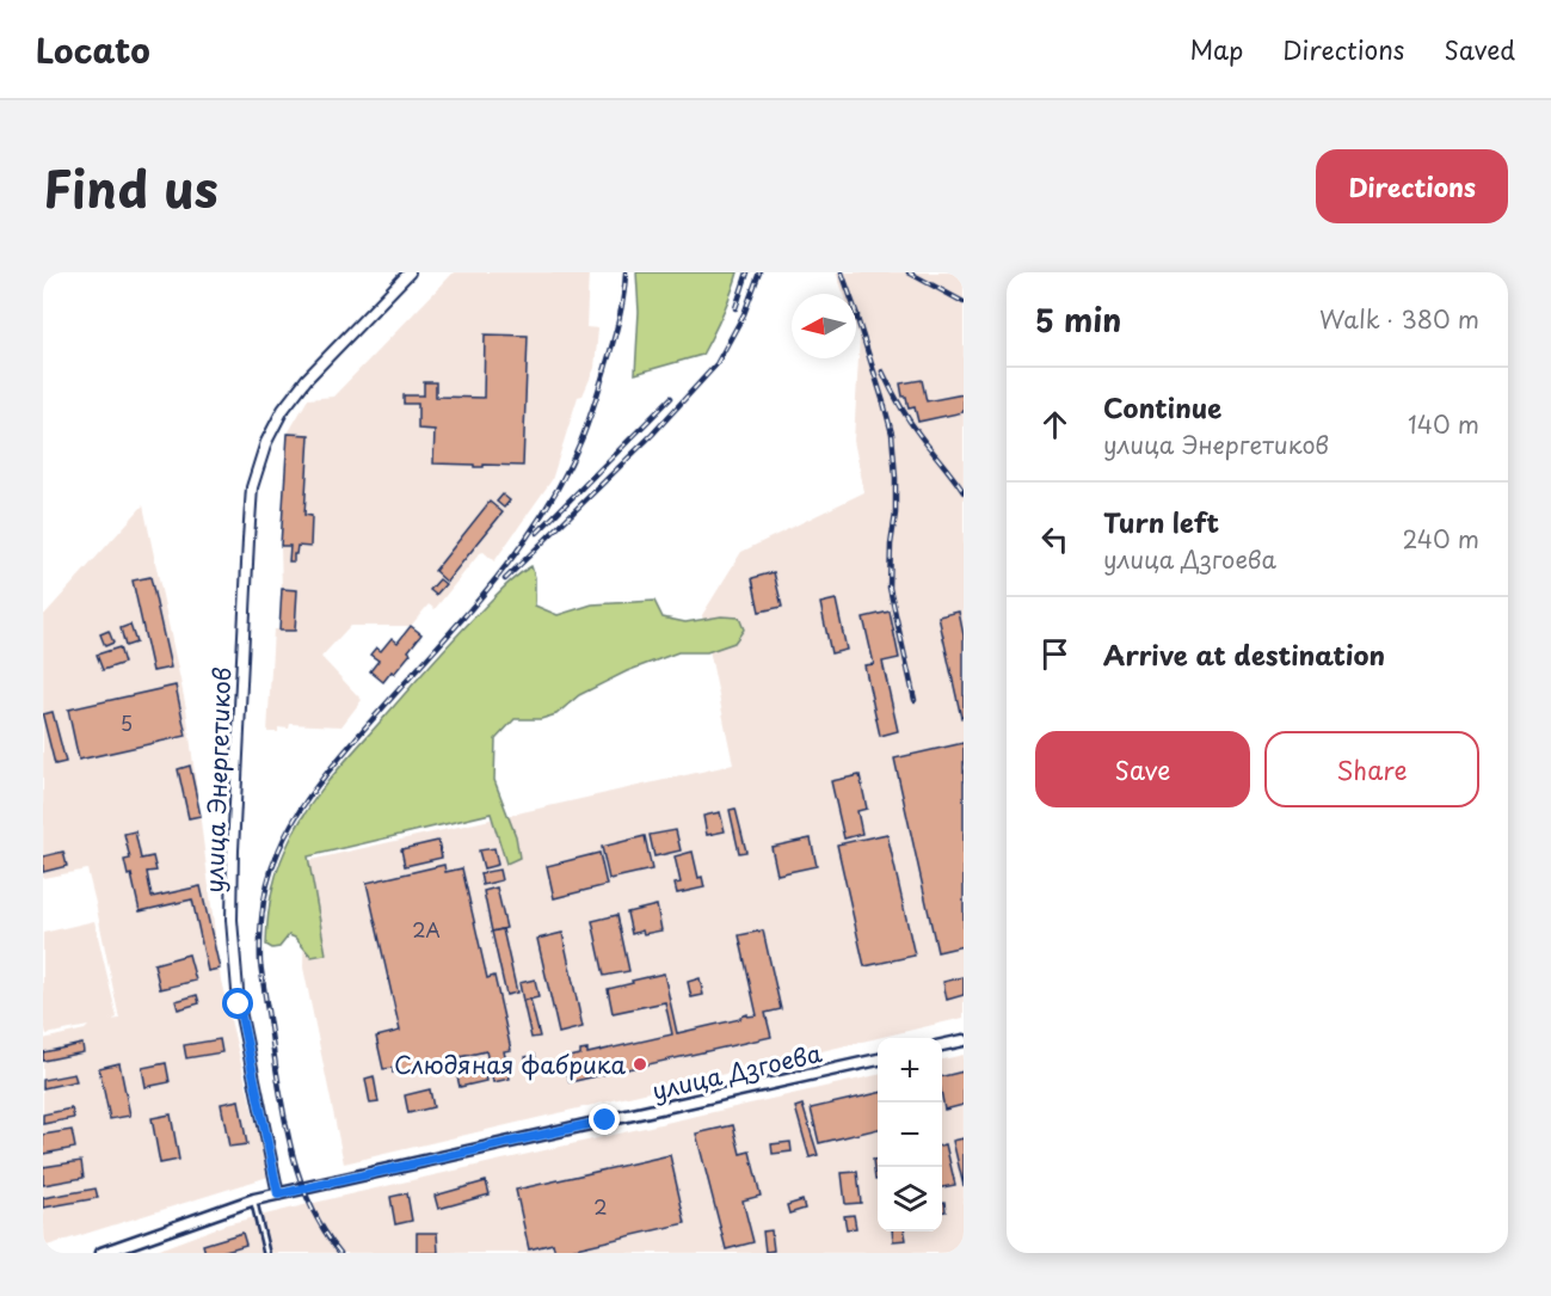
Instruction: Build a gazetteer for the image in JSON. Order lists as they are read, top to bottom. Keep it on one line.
{"streets":{"main road":["улица Дзгоева"],"street":["улица Энергетиков"]},"crossings":[["улица Энергетиков","улица Дзгоева"]],"places":["Слюдяная фабрика"],"house_numbers":["5","2А","2"],"north":"left","page":{"header":"Locato","nav":["Map","Directions","Saved"],"title":"Find us","buttons":["Directions",["Save","Share"]],"heading":["5 min","Walk · 380 m"],"list":[["Continue","улица Энергетиков","140 m"],["Turn left","улица Дзгоева","240 m"],"Arrive at destination"],"map_buttons":["+","−"]}}
